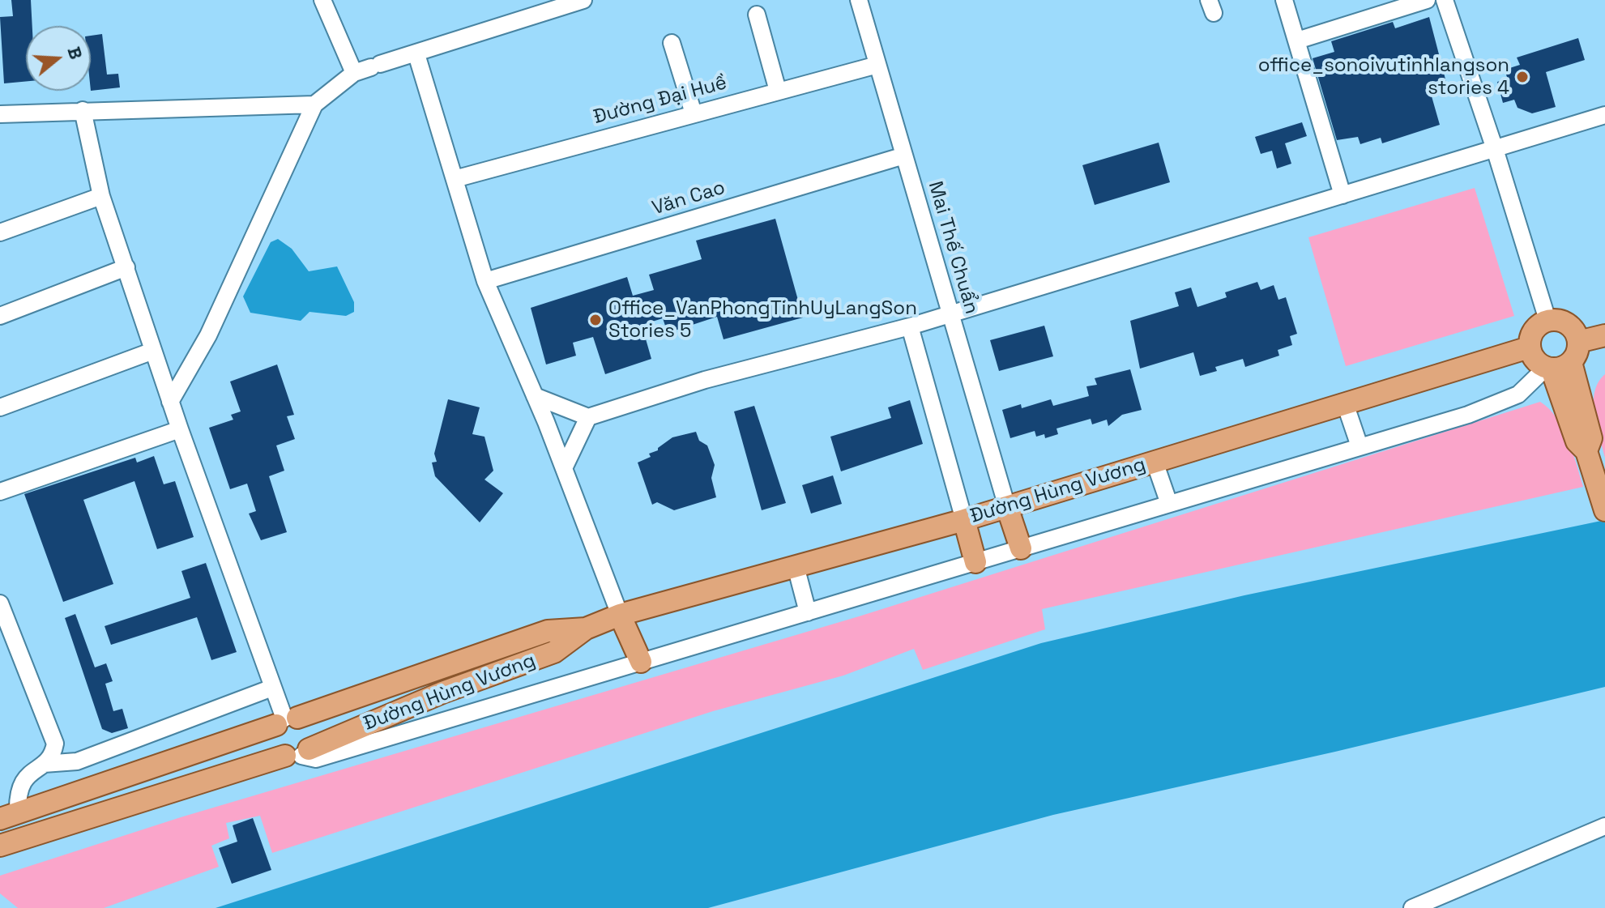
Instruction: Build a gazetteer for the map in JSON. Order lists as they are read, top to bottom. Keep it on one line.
{"streets":{"main road":["Đường Hùng Vương"],"street":["Đường Đại Huề","Văn Cao","Mai Thế Chuẩn"]},"crossings":[["Đường Đại Huề","Mai Thế Chuẩn"],["Văn Cao","Mai Thế Chuẩn"],["Mai Thế Chuẩn","Đường Hùng Vương"]],"places":["office_sonoivutinhlangson stories 4","Office_VanPhongTinhUyLangSon Stories 5"],"north":"right"}
